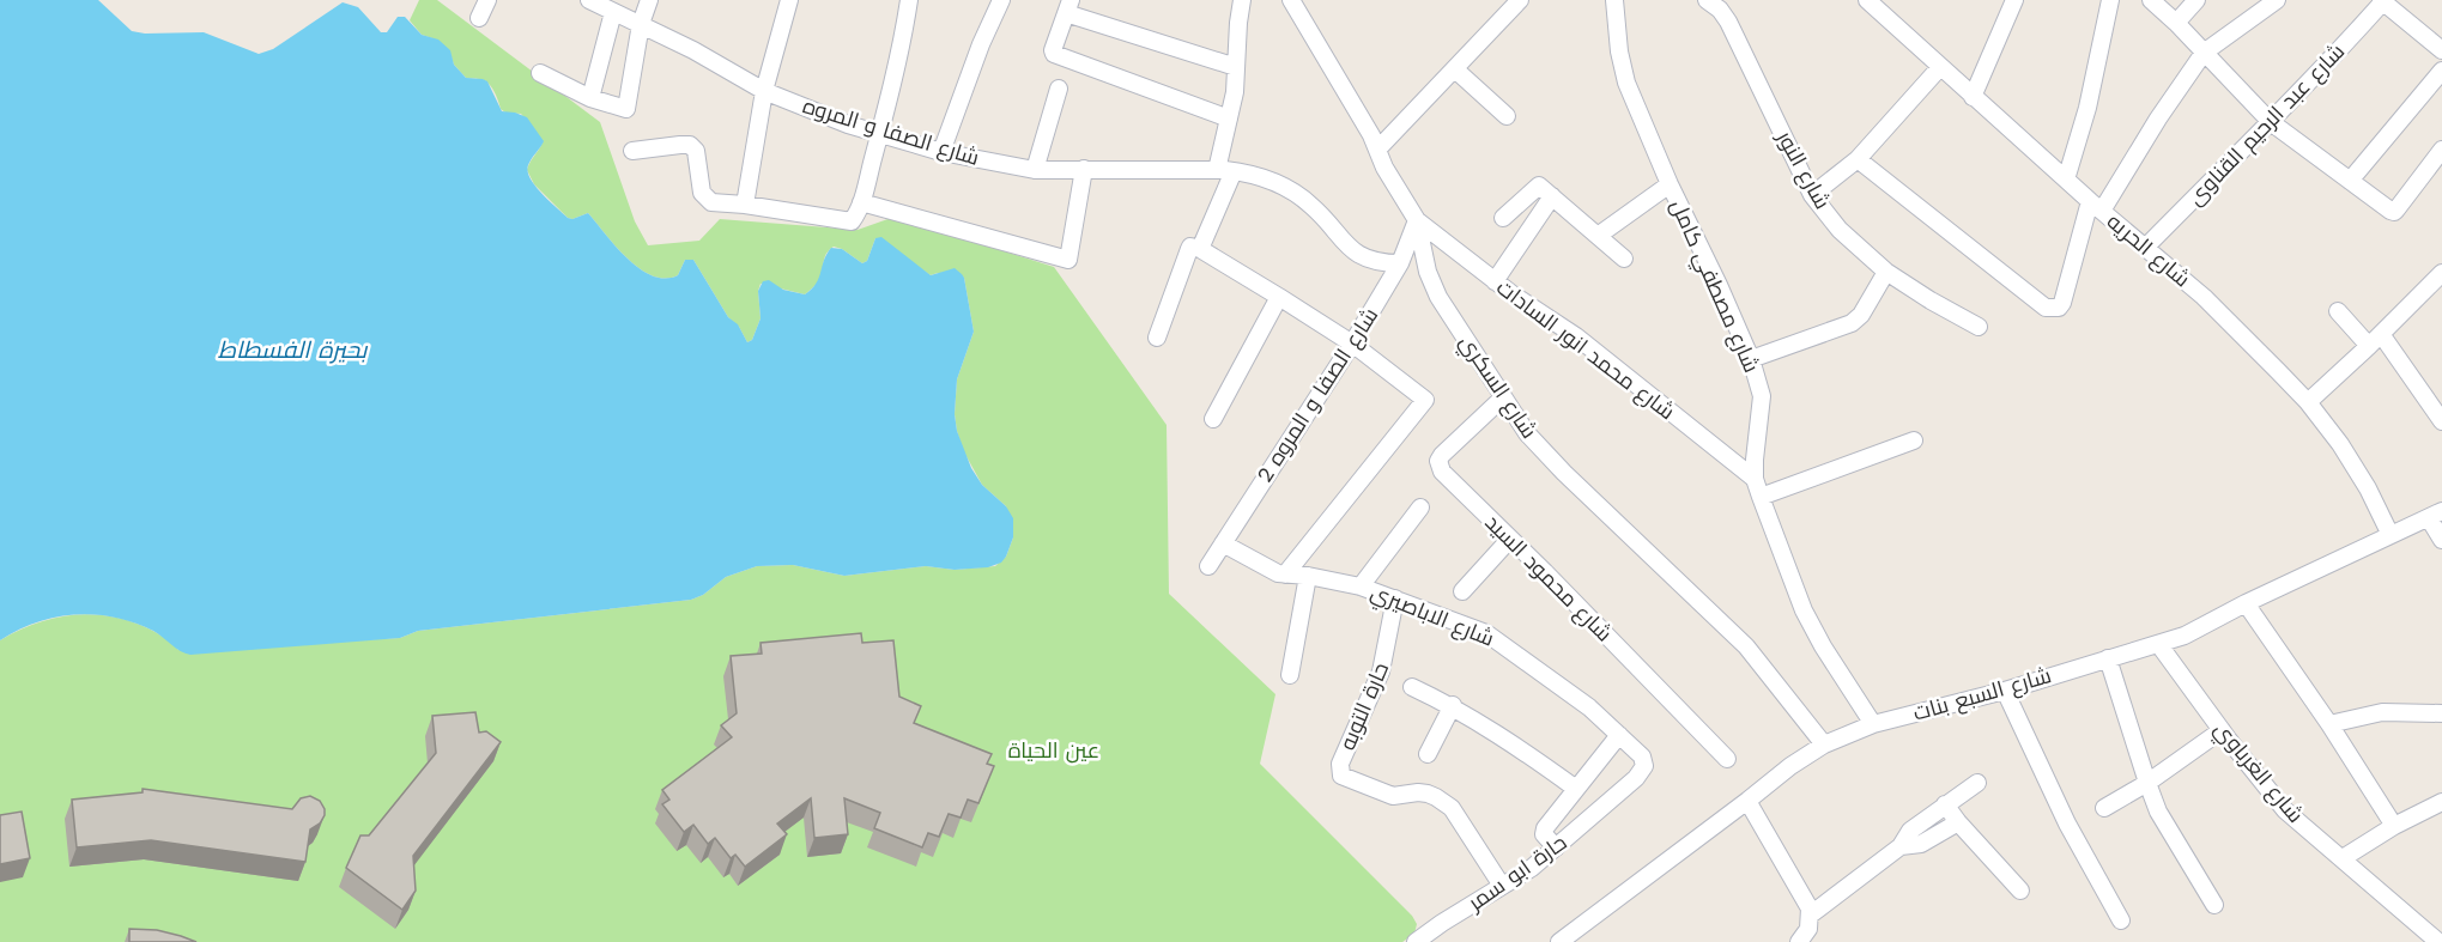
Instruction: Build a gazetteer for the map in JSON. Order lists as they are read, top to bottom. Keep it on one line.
{"streets":{"street":["شارع عبد الرحيم القناوى","شارع الصفا و المروه","شارع النور","شارع الحريه","شارع مصطفي كامل","شارع محمد انور السادات","شارع السكري","شارع الصفا و المروه 2","شارع محمود السيد","شارع الاباصيري","شارع السبع بنات","حارة التوبه","شارع الغرباوي","حارة ابو سمر"]},"crossings":[["شارع عبد الرحيم القناوى","شارع الحريه"],["شارع الصفا و المروه","شارع الصفا و المروه 2"],["شارع الحريه","شارع السبع بنات"],["شارع مصطفي كامل","شارع محمد انور السادات"],["شارع مصطفي كامل","شارع السبع بنات"],["شارع محمد انور السادات","شارع السكري"],["شارع محمد انور السادات","شارع الصفا و المروه 2"],["شارع السكري","شارع الصفا و المروه 2"],["شارع السكري","شارع محمود السيد"],["شارع السكري","شارع السبع بنات"],["شارع الصفا و المروه 2","شارع الاباصيري"],["شارع الاباصيري","حارة التوبه"],["شارع الاباصيري","حارة ابو سمر"],["شارع السبع بنات","شارع الغرباوي"],["حارة التوبه","حارة ابو سمر"]],"water":["بحيرة الفسطاط"],"parks":["عين الحياة"]}
